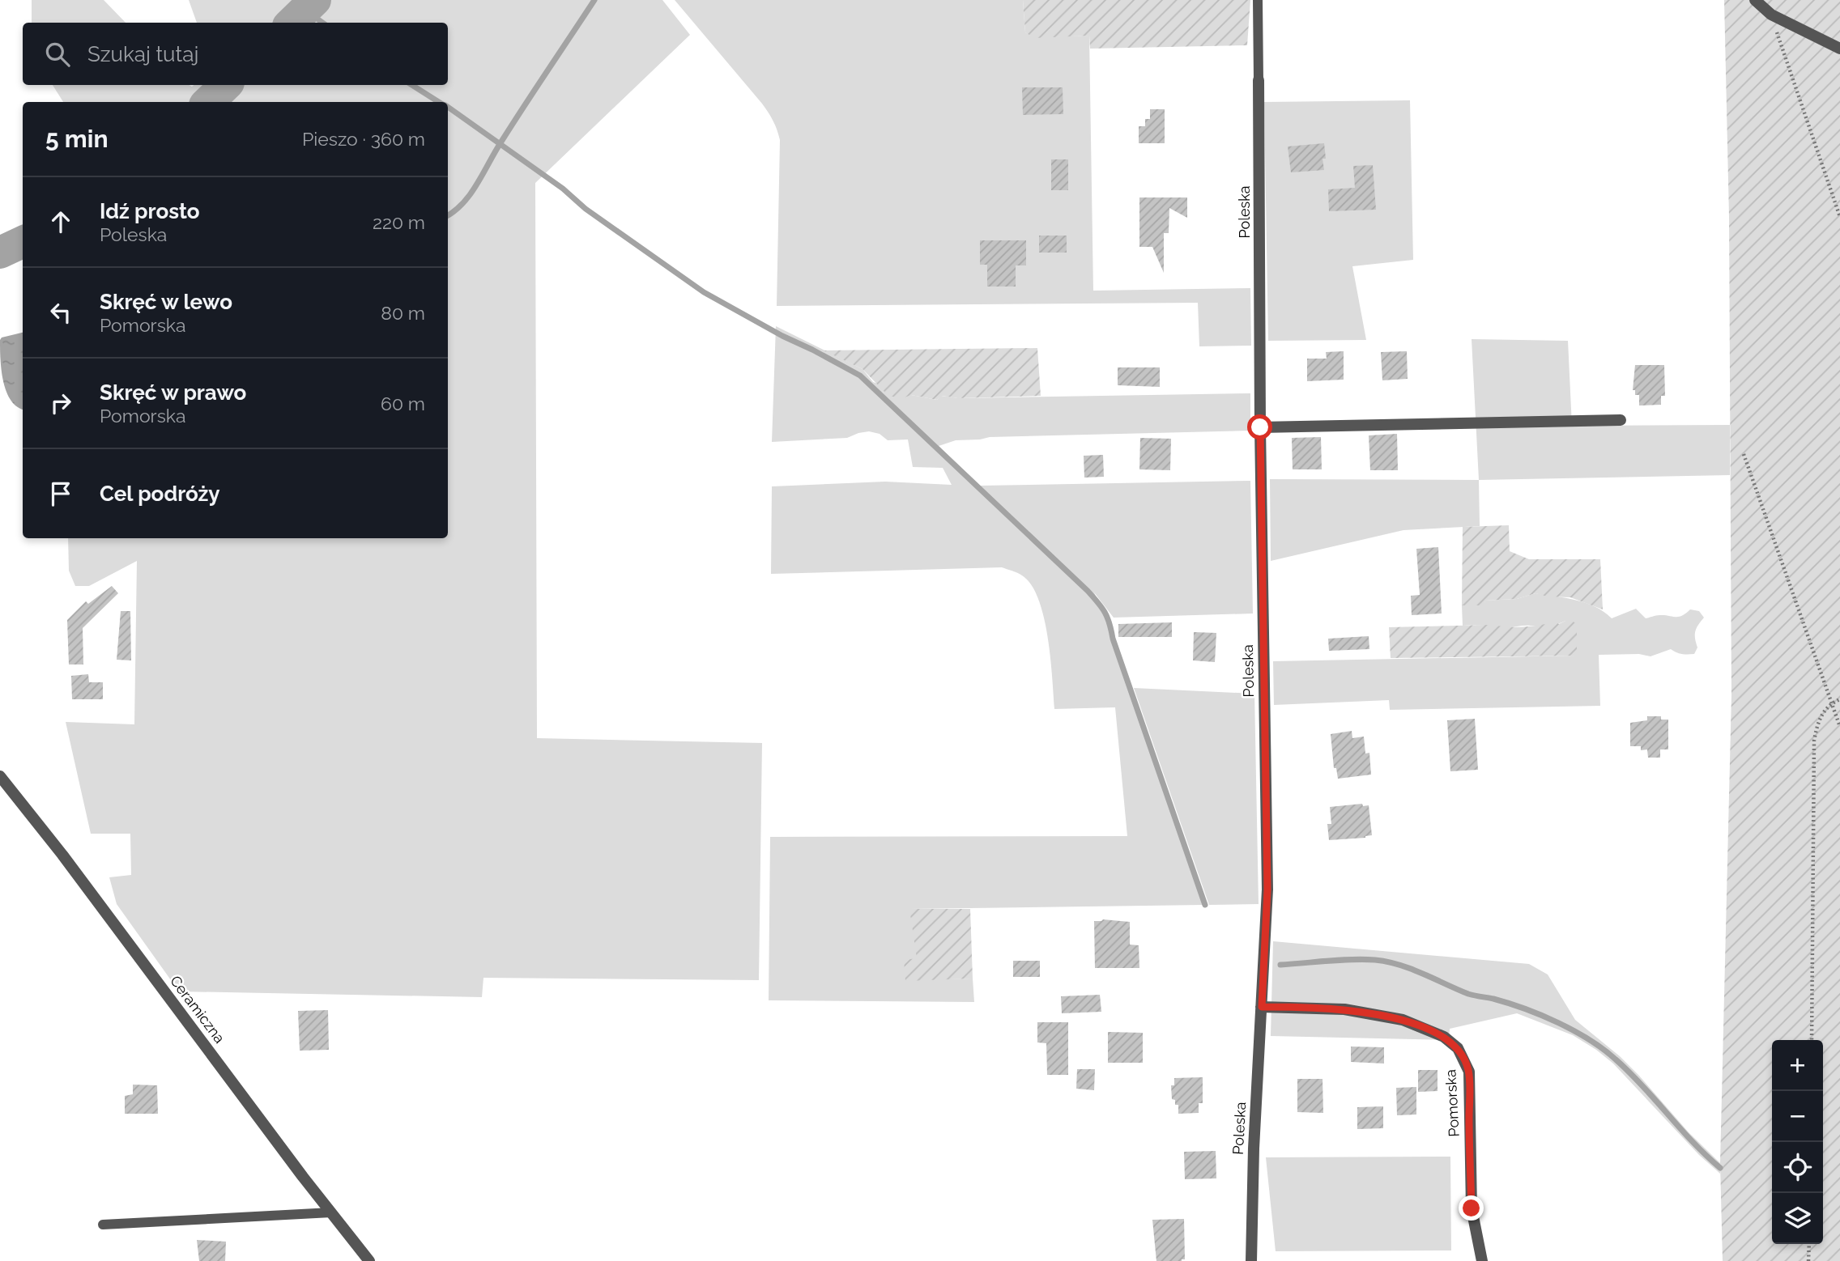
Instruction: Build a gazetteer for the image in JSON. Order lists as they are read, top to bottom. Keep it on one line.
{"streets":{"street":["Poleska","Ceramiczna","Pomorska"]},"crossings":[["Poleska","Pomorska"]],"page":{"search":"Szukaj tutaj","heading":["5 min","Pieszo · 360 m"],"list":[["Idź prosto","Poleska","220 m"],["Skręć w lewo","Pomorska","80 m"],["Skręć w prawo","Pomorska","60 m"],"Cel podróży"],"map_buttons":["+","−"]}}
